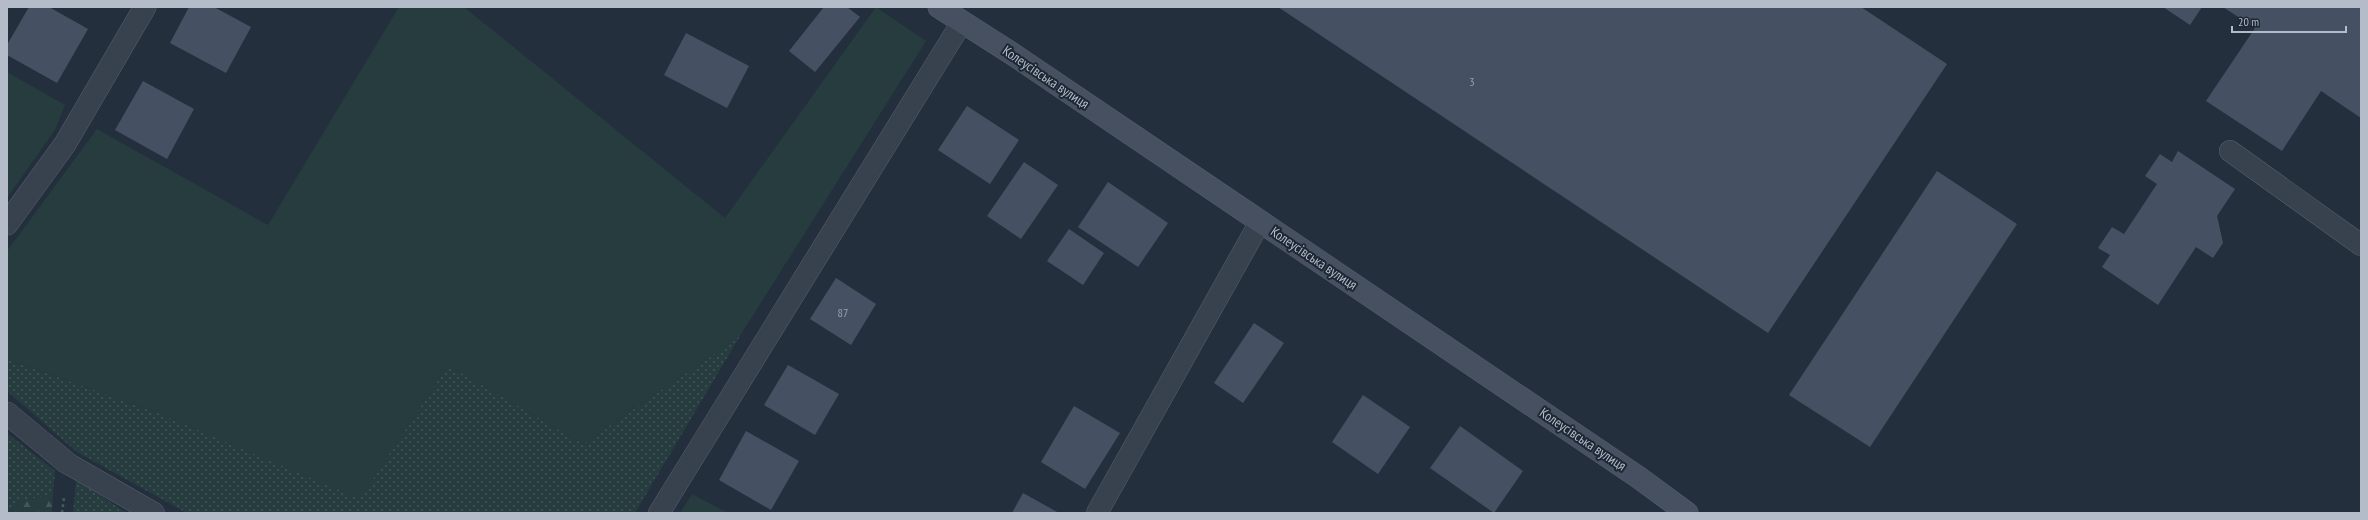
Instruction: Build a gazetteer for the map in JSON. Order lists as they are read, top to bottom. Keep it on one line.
{"streets":{"street":["Колеусівська вулиця"]},"house_numbers":["3","87"],"scale_bar":"20 m"}
